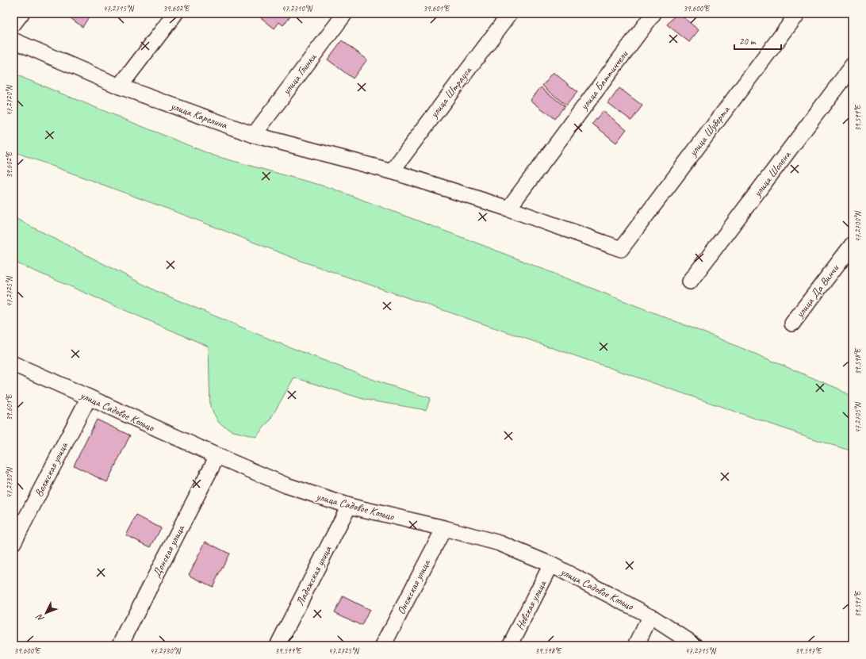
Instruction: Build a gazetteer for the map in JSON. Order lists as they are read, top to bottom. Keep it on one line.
{"streets":{"street":["улица Глинки","улица Баттиччели","улица Штрауса","улица Карелина","улица Шуберта","улица Шопена","улица Да Винчи","улица Садовое Кольцо","Волжская улица","Донская улица","Ладожская улица","Онежская улица","Невская улица"]},"crossings":[["улица Глинки","улица Карелина"],["улица Баттиччели","улица Карелина"],["улица Штрауса","улица Карелина"],["улица Карелина","улица Шуберта"],["улица Садовое Кольцо","Волжская улица"],["улица Садовое Кольцо","Донская улица"],["улица Садовое Кольцо","Ладожская улица"],["улица Садовое Кольцо","Онежская улица"],["улица Садовое Кольцо","Невская улица"]],"scale_bar":"20 m","north":"bottom left","coordinates":["47.2715°N","39.602°E","47.2710°N","39.601°E","39.600°E","47.2720°N","39.599°E","47.2700°N","47.2725°N","39.598°E","47.2705°N","47.2730°N","39.597°E"]}
